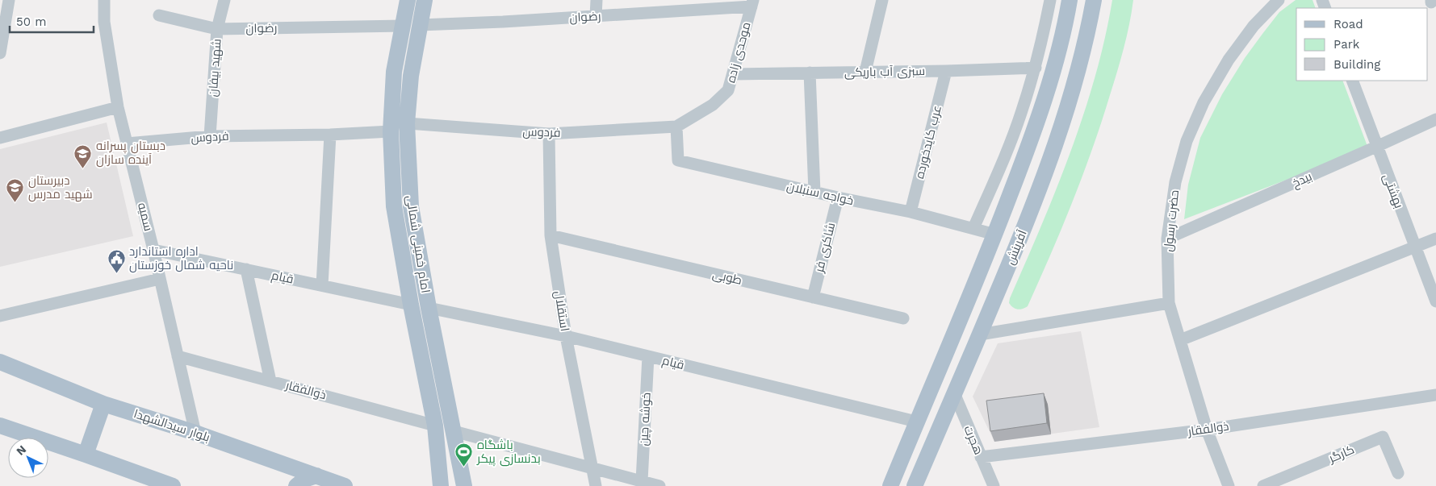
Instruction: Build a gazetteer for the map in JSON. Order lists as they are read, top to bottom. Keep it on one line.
{"streets":{"main road":["امام خمینی شمالی","آفرینش","بلوار سیدالشهدا"],"street":["رضوان","موحدی زاده","شهید بیفان","سبزی آب باریکی","فردوس","عرب کایدخورده","بیدخ","بهشتی","خواجه سنبلان","سمیه","حضرت رسول","شاکری فر","قیام","طوبی","استقلال","ذوالفقار","خوشه چین","هجرت","کارگر"]},"crossings":[["رضوان","موحدی زاده"],["رضوان","شهید بیفان"],["رضوان","امام خمینی شمالی"],["موحدی زاده","سبزی آب باریکی"],["موحدی زاده","فردوس"],["موحدی زاده","خواجه سنبلان"],["شهید بیفان","فردوس"],["سبزی آب باریکی","عرب کایدخورده"],["فردوس","خواجه سنبلان"],["فردوس","سمیه"],["فردوس","امام خمینی شمالی"],["فردوس","استقلال"],["عرب کایدخورده","خواجه سنبلان"],["بیدخ","بهشتی"],["بیدخ","حضرت رسول"],["خواجه سنبلان","شاکری فر"],["خواجه سنبلان","آفرینش"],["سمیه","قیام"],["سمیه","ذوالفقار"],["سمیه","بلوار سیدالشهدا"],["حضرت رسول","ذوالفقار"],["امام خمینی شمالی","قیام"],["امام خمینی شمالی","ذوالفقار"],["شاکری فر","طوبی"],["آفرینش","قیام"],["آفرینش","هجرت"],["قیام","استقلال"],["قیام","خوشه چین"],["طوبی","استقلال"],["ذوالفقار","هجرت"]],"places":{"school or university":["دبستان پسرانه آینده سازان","دبیرستان شهید مدرس"],"public building":["اداره استاندارد ناحیه شمال خوزستان"],"sports":["باشگاه بدنسازی پیکر"]},"legend":["Road","Park","Building"],"scale_bar":"50 m","north":"top left"}
